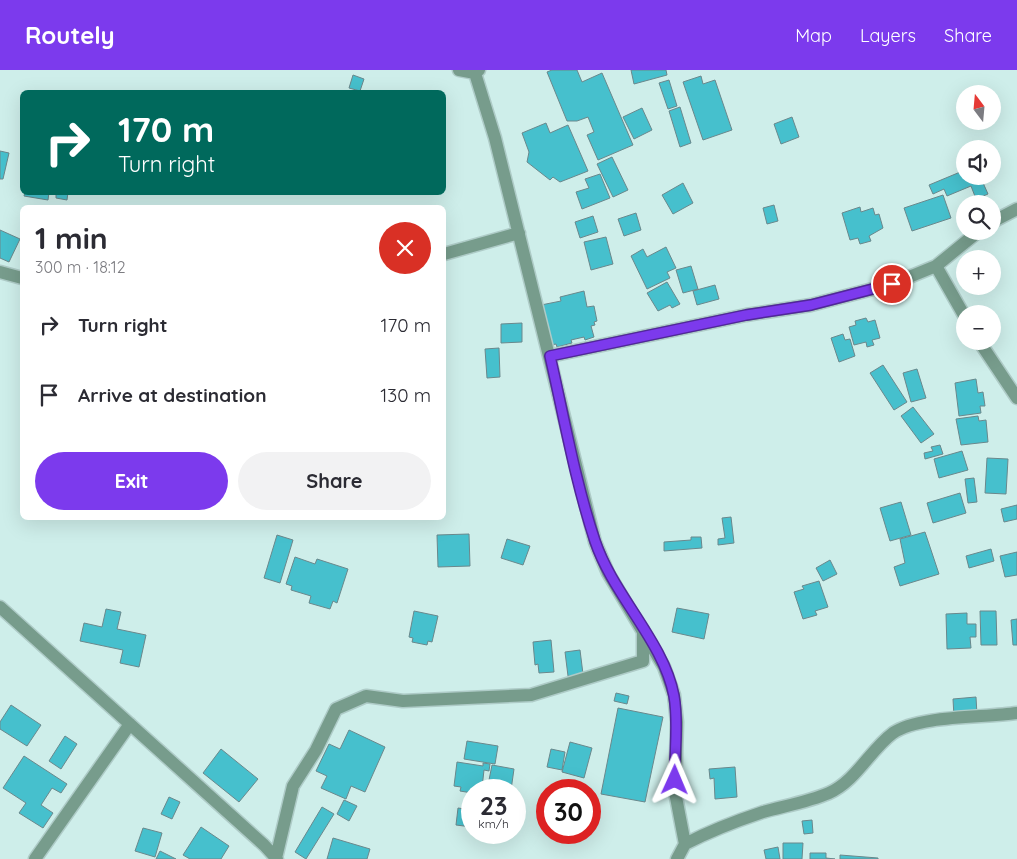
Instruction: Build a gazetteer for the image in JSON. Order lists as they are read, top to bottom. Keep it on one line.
{"north":"top","page":{"header":"Routely","nav":["Map","Layers","Share"],"map_buttons":["+","−"],"turn":["170 m","Turn right"],"heading":["1 min","300 m · 18:12"],"list":[{"name":"Turn right","value":"170 m"},{"name":"Arrive at destination","value":"130 m"}],"buttons":["Exit","Share"],"speed":"23 km/h","limit":"30"}}
